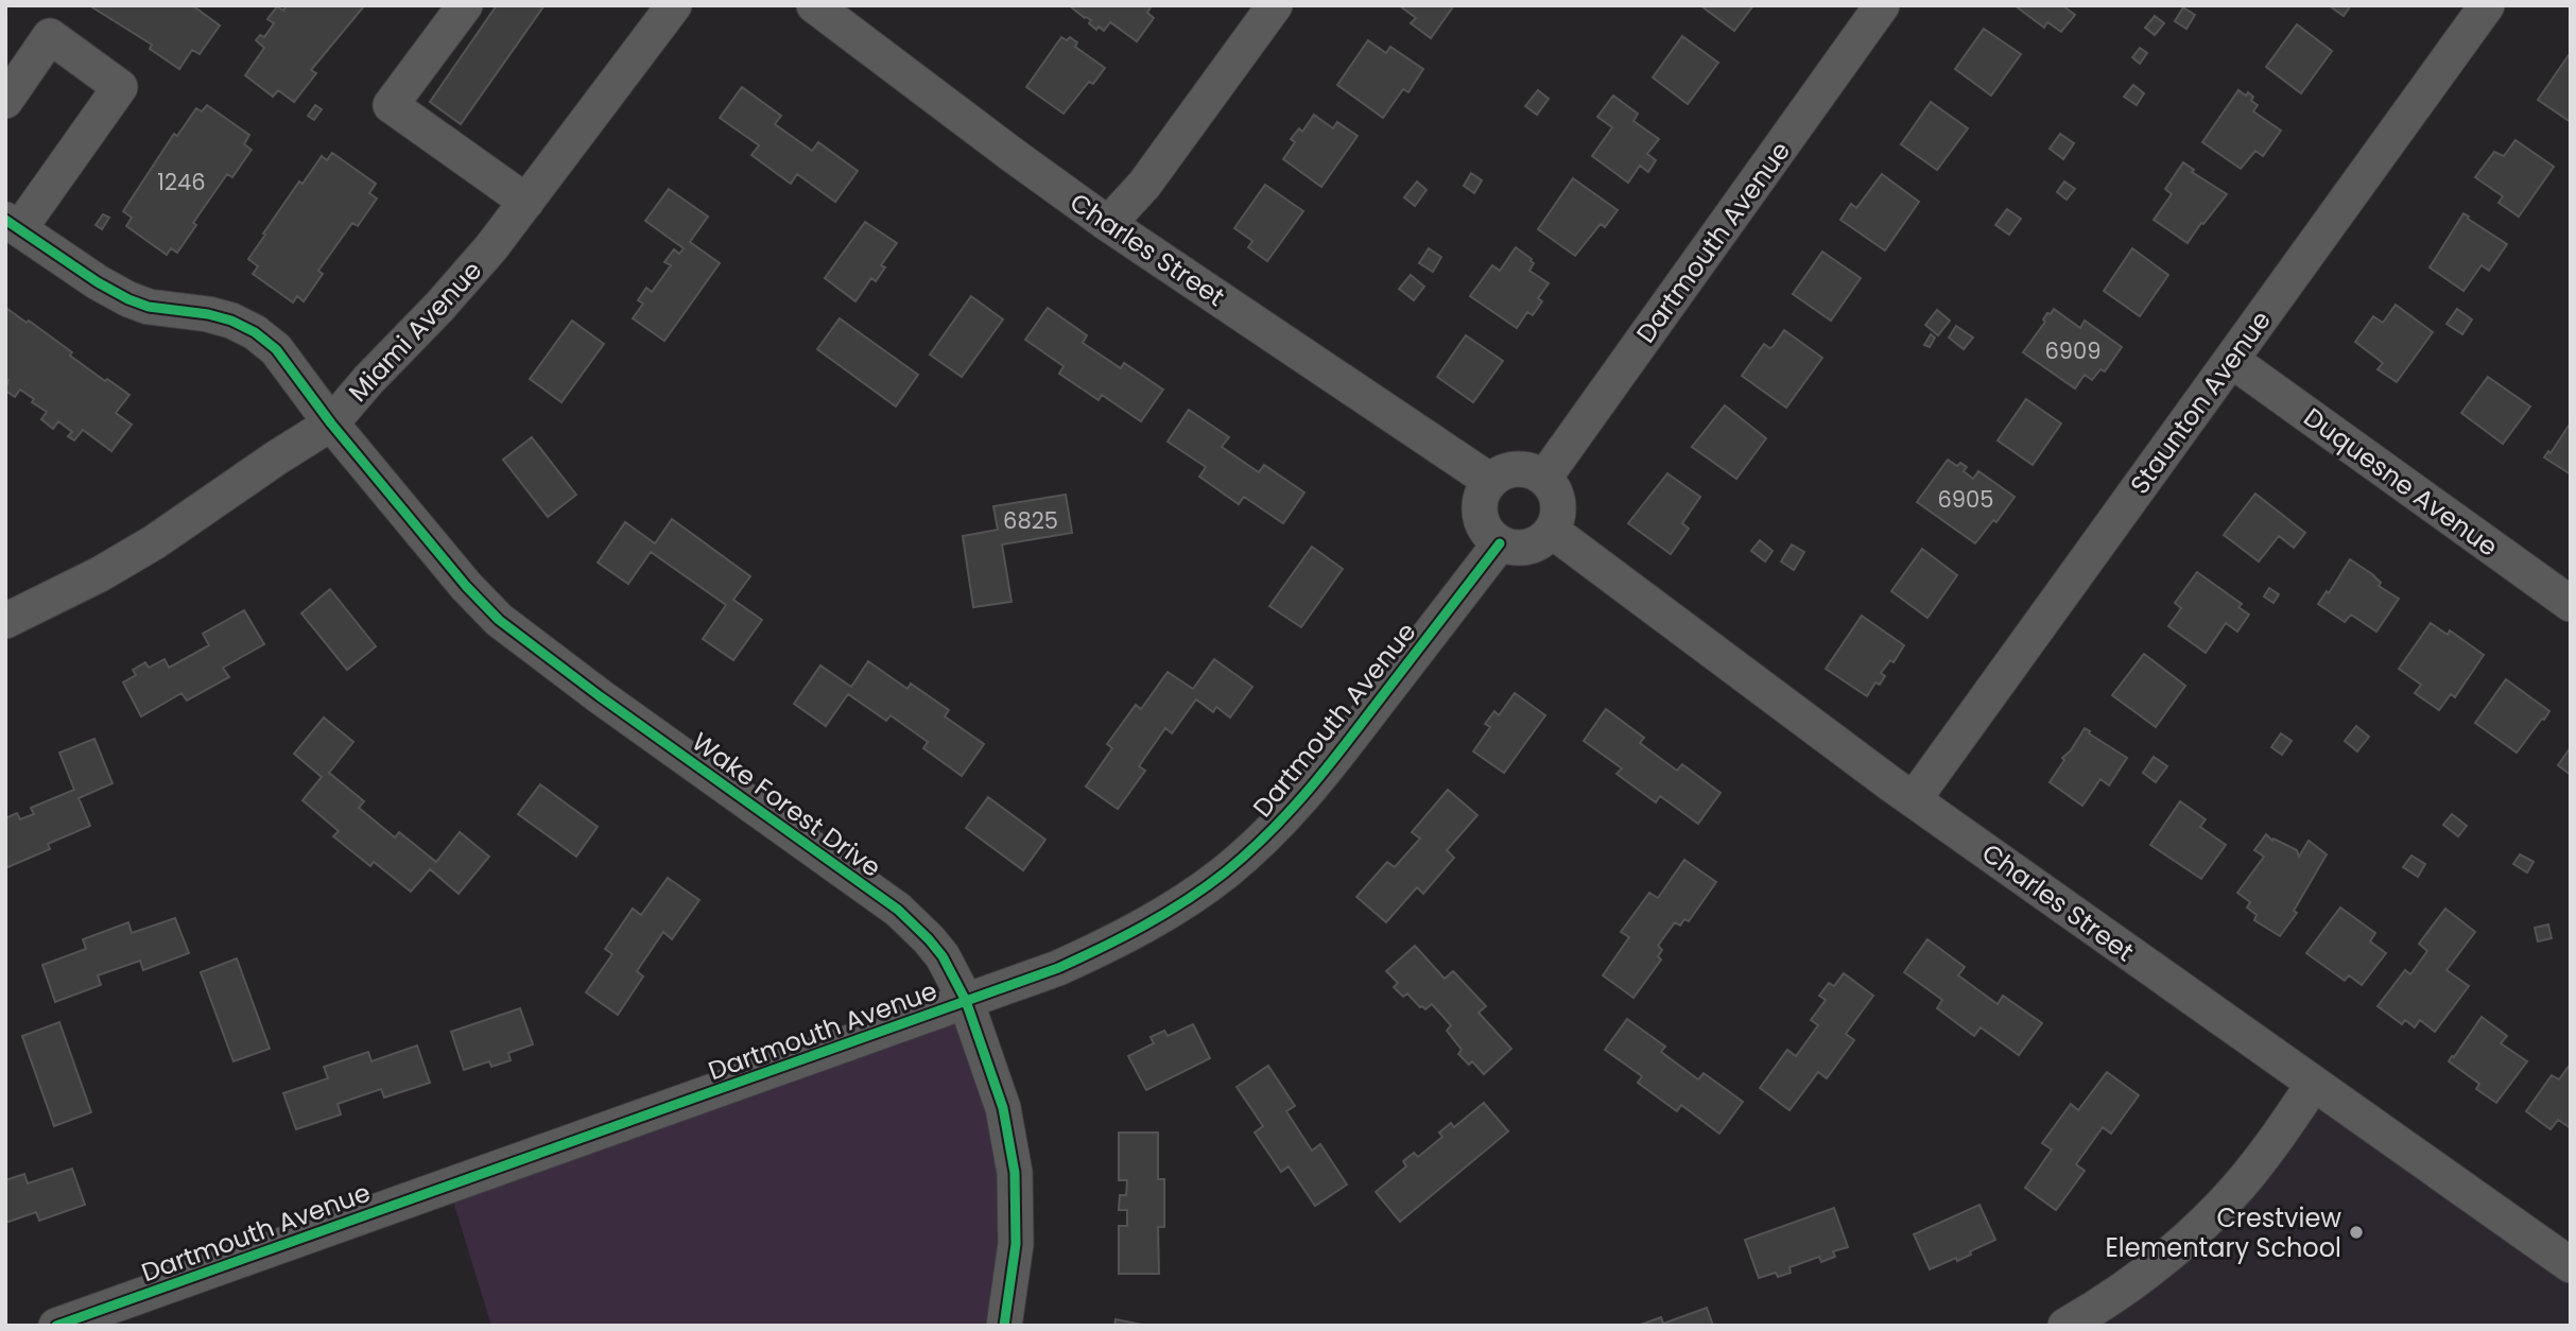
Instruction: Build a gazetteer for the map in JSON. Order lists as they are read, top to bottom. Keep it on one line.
{"streets":{"street":["Dartmouth Avenue","Charles Street","Miami Avenue","Staunton Avenue","Duquesne Avenue","Wake Forest Drive"]},"crossings":[["Dartmouth Avenue","Charles Street"],["Dartmouth Avenue","Wake Forest Drive"],["Charles Street","Staunton Avenue"],["Miami Avenue","Wake Forest Drive"],["Staunton Avenue","Duquesne Avenue"]],"places":["Crestview Elementary School"],"house_numbers":["1246","6909","6905","6825"]}
